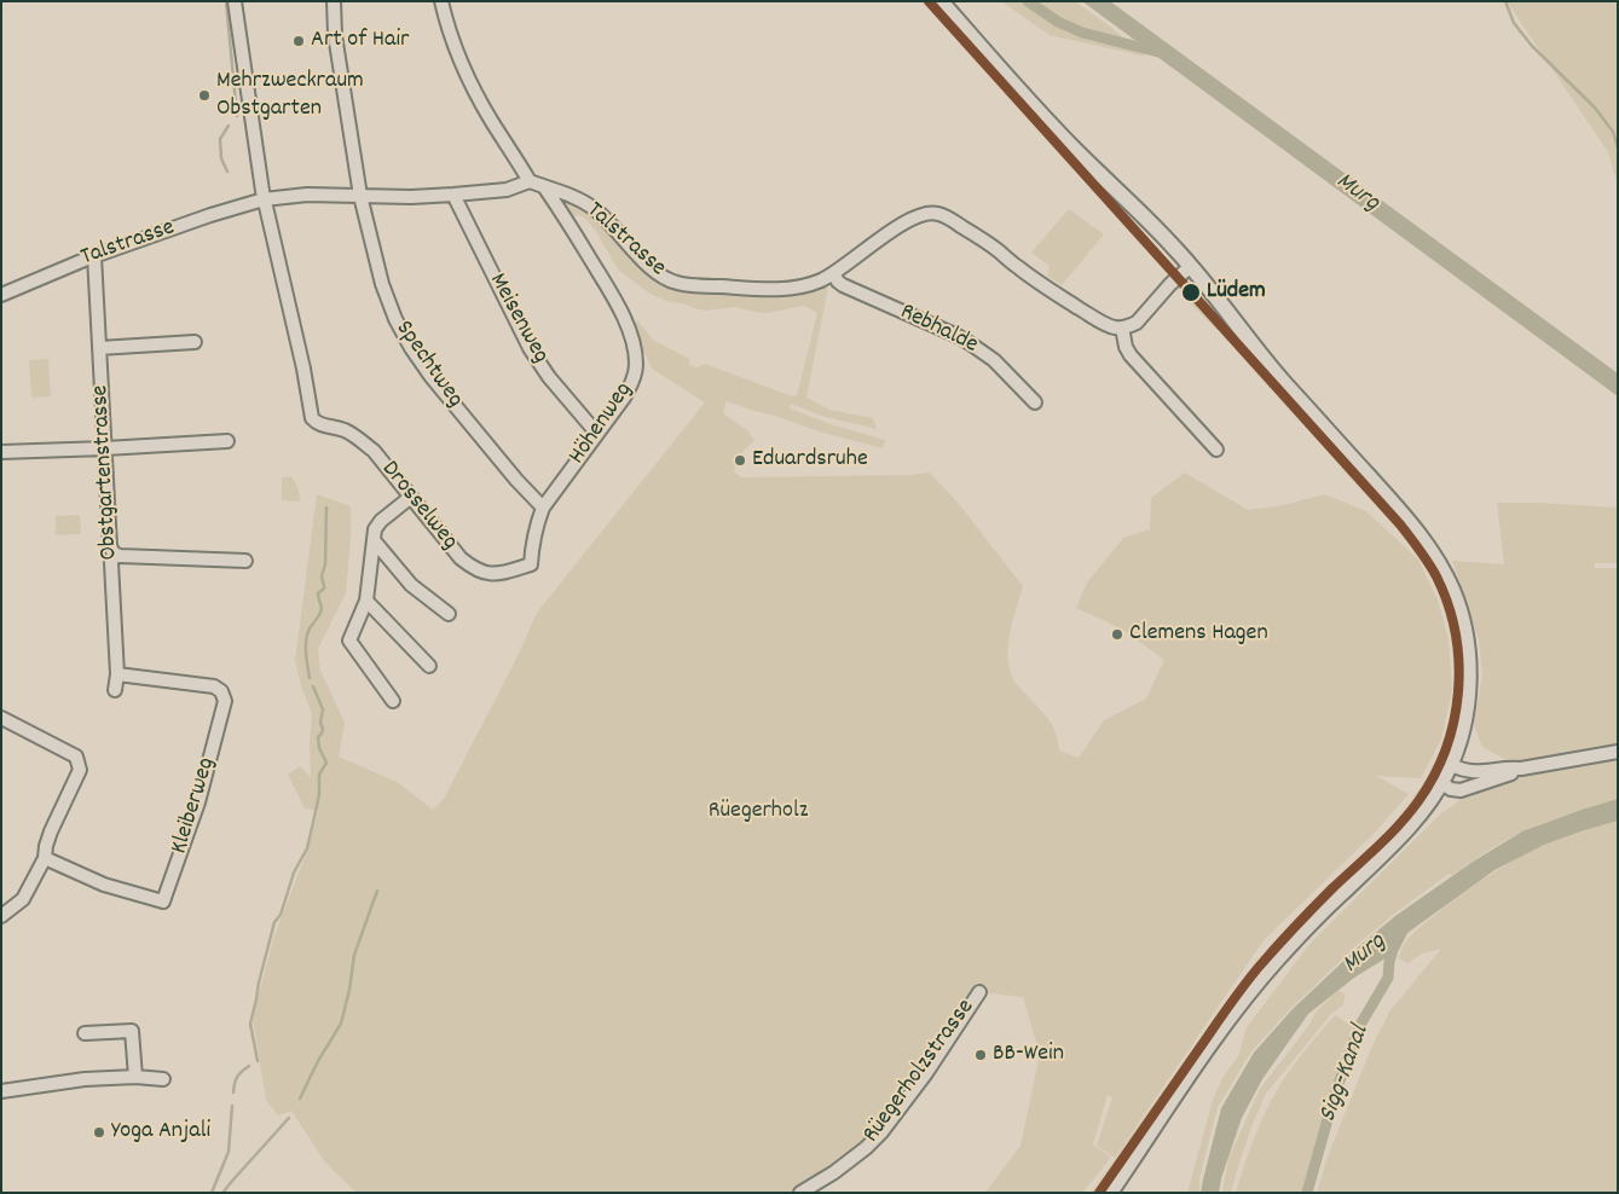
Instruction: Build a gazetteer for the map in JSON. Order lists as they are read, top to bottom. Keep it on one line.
{"streets":{"street":["Talstrasse","Meisenweg","Rebhalde","Spechtweg","Höhenweg","Obstgartenstrasse","Drosselweg","Kleiberweg","Rüegerholzstrasse"]},"crossings":[["Talstrasse","Meisenweg"],["Talstrasse","Rebhalde"],["Talstrasse","Spechtweg"],["Talstrasse","Höhenweg"],["Talstrasse","Obstgartenstrasse"],["Talstrasse","Drosselweg"],["Meisenweg","Höhenweg"],["Spechtweg","Höhenweg"],["Höhenweg","Drosselweg"],["Obstgartenstrasse","Kleiberweg"]],"water":["Murg","Sigg-Kanal"],"parks":["Rüegerholz"],"places":["Art of Hair","Mehrzweckraum Obstgarten","Lüdem","Eduardsruhe","Clemens Hagen","BB-Wein","Yoga Anjali"]}
